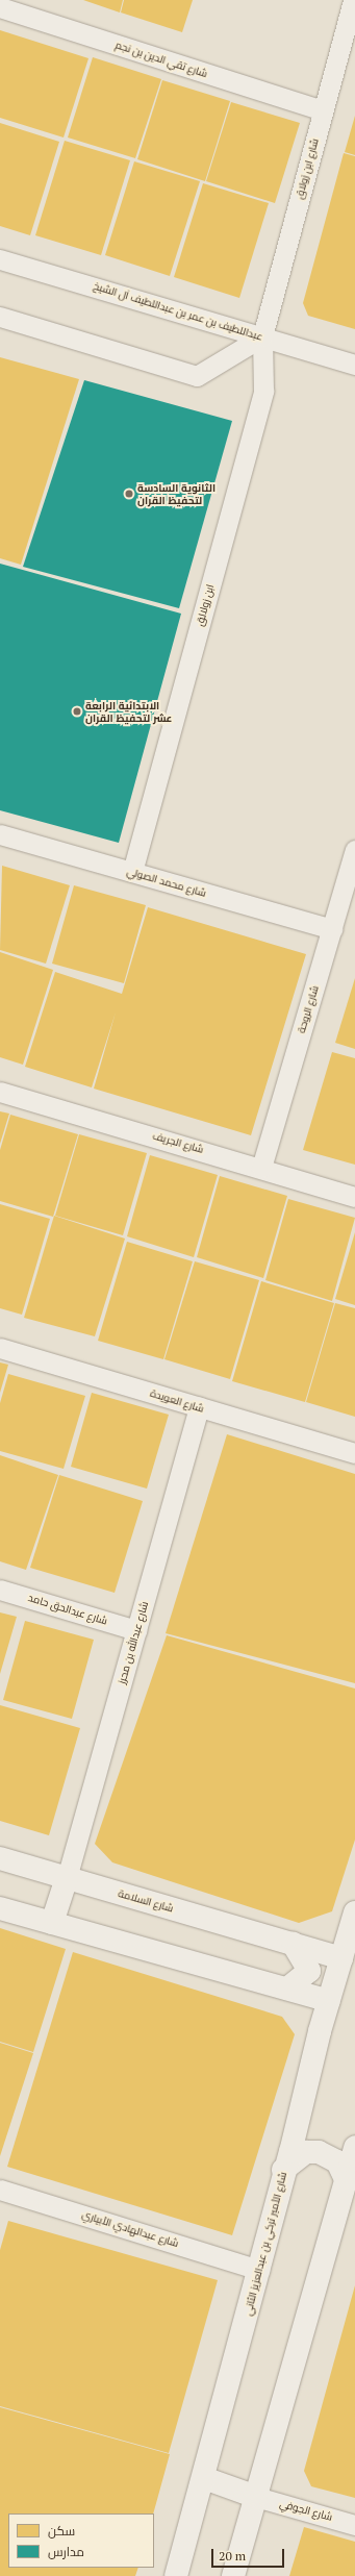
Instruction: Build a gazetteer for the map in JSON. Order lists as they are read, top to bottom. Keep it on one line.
{"streets":{"street":["شارع تقي الدين بن نجم","شارع ابن زولاق","عبداللطيف بن عمر بن عبداللطيف آل الشيخ","ابن زولالق","شارع محمد الصولي","شارع الروحة","شارع الجريف","شارع العويدة","شارع عبدالحق حامد","شارع عبدالله بن محرز","شارع السلامة","شارع عبدالهادي الأبياري","شارع الأمير تركي بن عبدالعزيز الثاني","شارع الجوفي"]},"crossings":[["شارع تقي الدين بن نجم","شارع ابن زولاق"],["شارع ابن زولاق","عبداللطيف بن عمر بن عبداللطيف آل الشيخ"],["شارع ابن زولاق","ابن زولالق"],["عبداللطيف بن عمر بن عبداللطيف آل الشيخ","ابن زولالق"],["ابن زولالق","شارع محمد الصولي"],["شارع محمد الصولي","شارع الروحة"],["شارع الروحة","شارع الجريف"],["شارع العويدة","شارع عبدالله بن محرز"],["شارع عبدالحق حامد","شارع عبدالله بن محرز"],["شارع عبدالله بن محرز","شارع السلامة"],["شارع السلامة","شارع الأمير تركي بن عبدالعزيز الثاني"],["شارع عبدالهادي الأبياري","شارع الأمير تركي بن عبدالعزيز الثاني"]],"places":["الثانوية السادسة لتحفيظ القران","الابتدائية الرابعة عشر لتحفيظ القران"],"legend":["سكن","مدارس"],"scale_bar":"20 m"}
